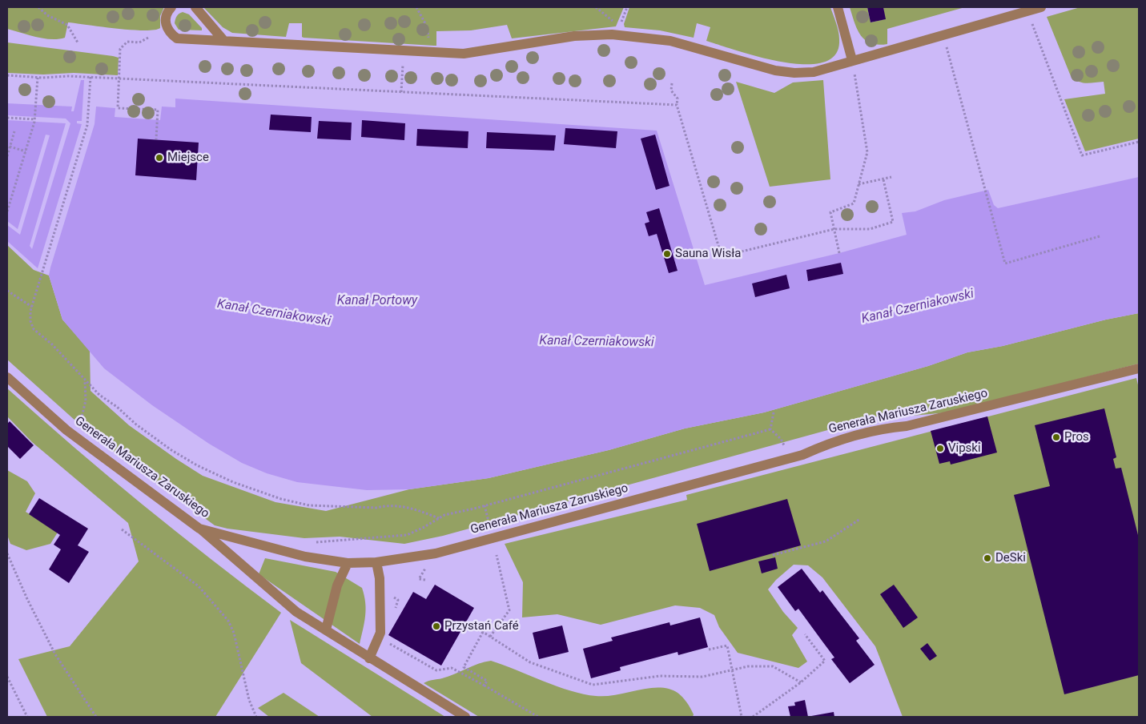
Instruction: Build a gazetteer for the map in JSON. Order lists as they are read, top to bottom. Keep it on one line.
{"streets":{"lane":["Generała Mariusza Zaruskiego"]},"water":["Kanał Portowy","Kanał Czerniakowski"],"places":["Miejsce","Sauna Wisła","Pros","Vipski","DeSki","Przystań Café"]}
